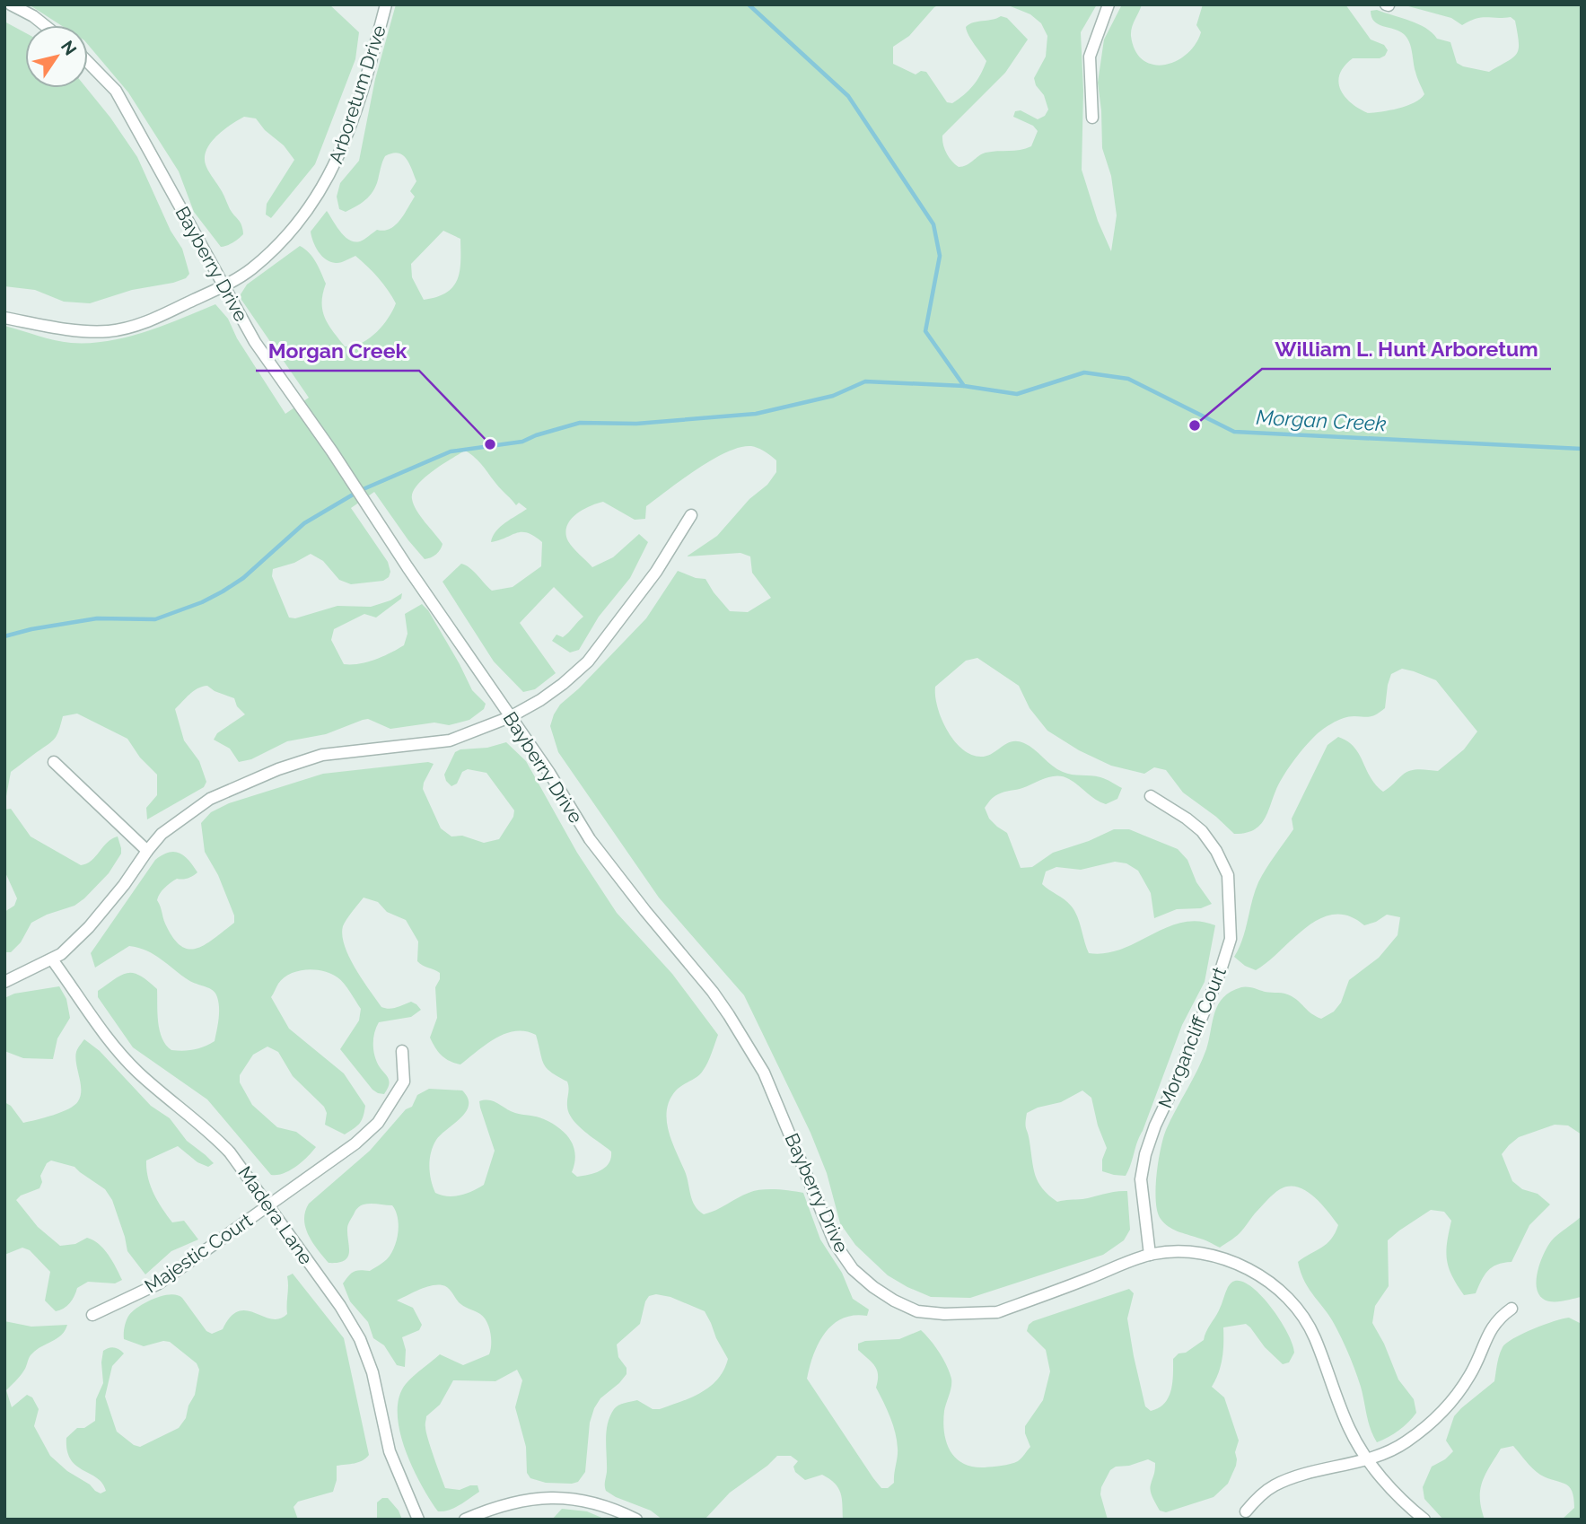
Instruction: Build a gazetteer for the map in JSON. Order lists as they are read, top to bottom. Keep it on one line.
{"streets":{"street":["Arboretum Drive","Bayberry Drive","Morgancliff Court","Madera Lane","Majestic Court"]},"crossings":[["Arboretum Drive","Bayberry Drive"],["Bayberry Drive","Morgancliff Court"],["Madera Lane","Majestic Court"]],"water":["Morgan Creek"],"places":["William L. Hunt Arboretum","Morgan Creek"],"north":"top right"}
